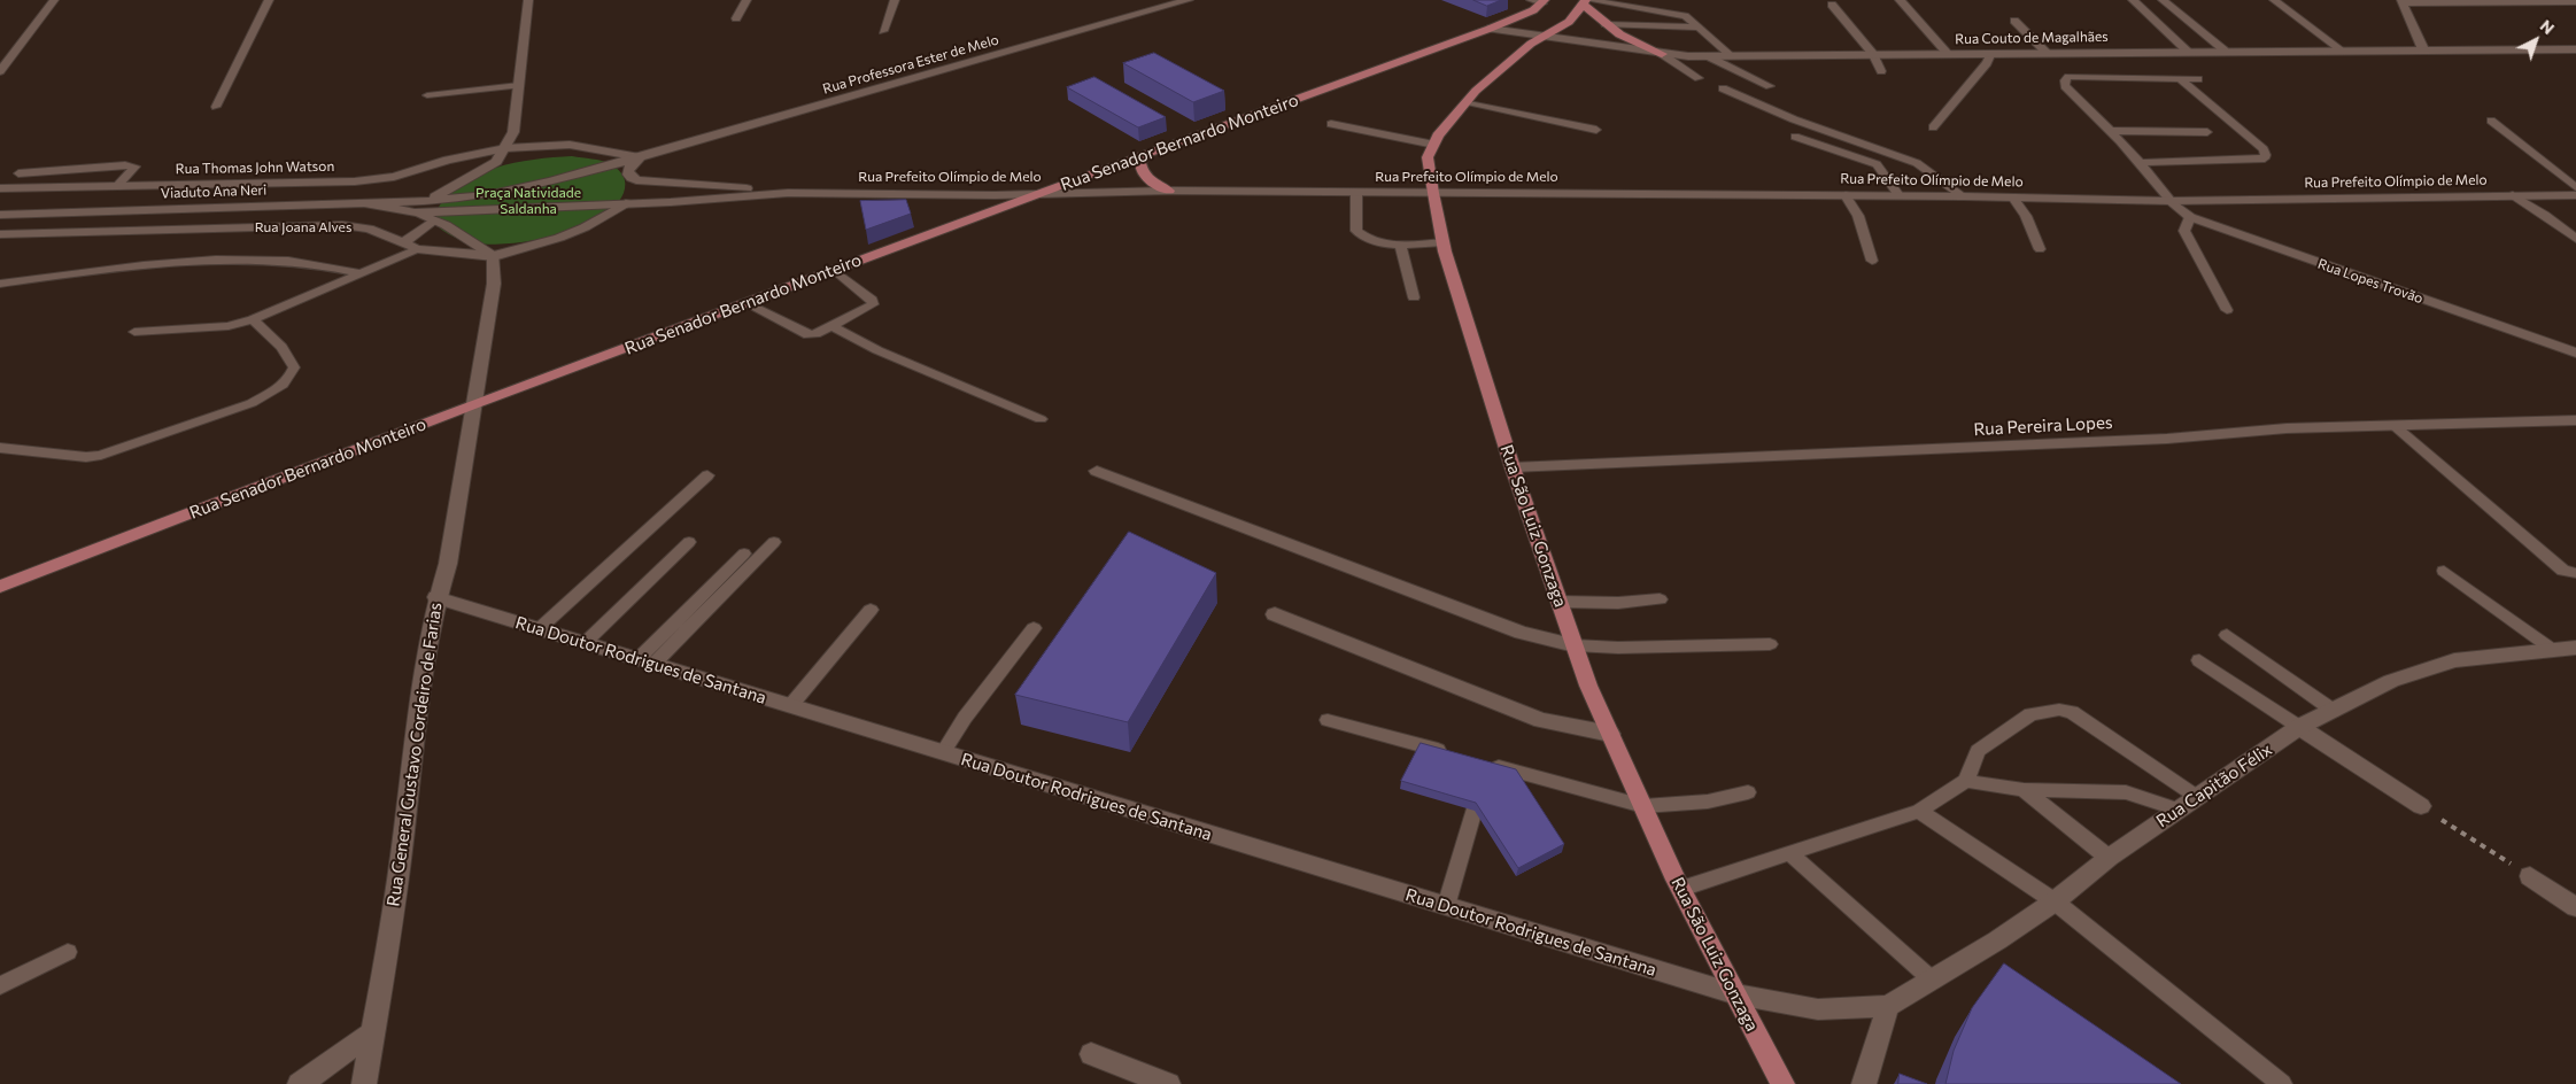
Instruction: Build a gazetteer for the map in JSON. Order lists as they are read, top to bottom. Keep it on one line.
{"streets":{"main road":["Rua Senador Bernardo Monteiro","Rua São Luiz Gonzaga"],"street":["Rua Couto de Magalhães","Rua Professora Ester de Melo","Rua Thomas John Watson","Rua Prefeito Olímpio de Melo","Viaduto Ana Neri","Rua Joana Alves","Rua Lopes Trovão","Rua Pereira Lopes","Rua Doutor Rodrigues de Santana","Rua General Gustavo Cordeiro de Farias","Rua Capitão Félix"]},"crossings":[["Rua Couto de Magalhães","Rua Senador Bernardo Monteiro"],["Rua Couto de Magalhães","Rua São Luiz Gonzaga"],["Rua Senador Bernardo Monteiro","Rua Prefeito Olímpio de Melo"],["Rua Senador Bernardo Monteiro","Rua General Gustavo Cordeiro de Farias"],["Rua Prefeito Olímpio de Melo","Viaduto Ana Neri"],["Rua Prefeito Olímpio de Melo","Rua Joana Alves"],["Rua Prefeito Olímpio de Melo","Rua Lopes Trovão"],["Rua Prefeito Olímpio de Melo","Rua São Luiz Gonzaga"],["Rua Joana Alves","Rua General Gustavo Cordeiro de Farias"],["Rua Pereira Lopes","Rua São Luiz Gonzaga"],["Rua São Luiz Gonzaga","Rua Doutor Rodrigues de Santana"],["Rua São Luiz Gonzaga","Rua Capitão Félix"],["Rua Doutor Rodrigues de Santana","Rua General Gustavo Cordeiro de Farias"],["Rua Doutor Rodrigues de Santana","Rua Capitão Félix"]],"parks":["Praça Natividade Saldanha"],"north":"top right"}
